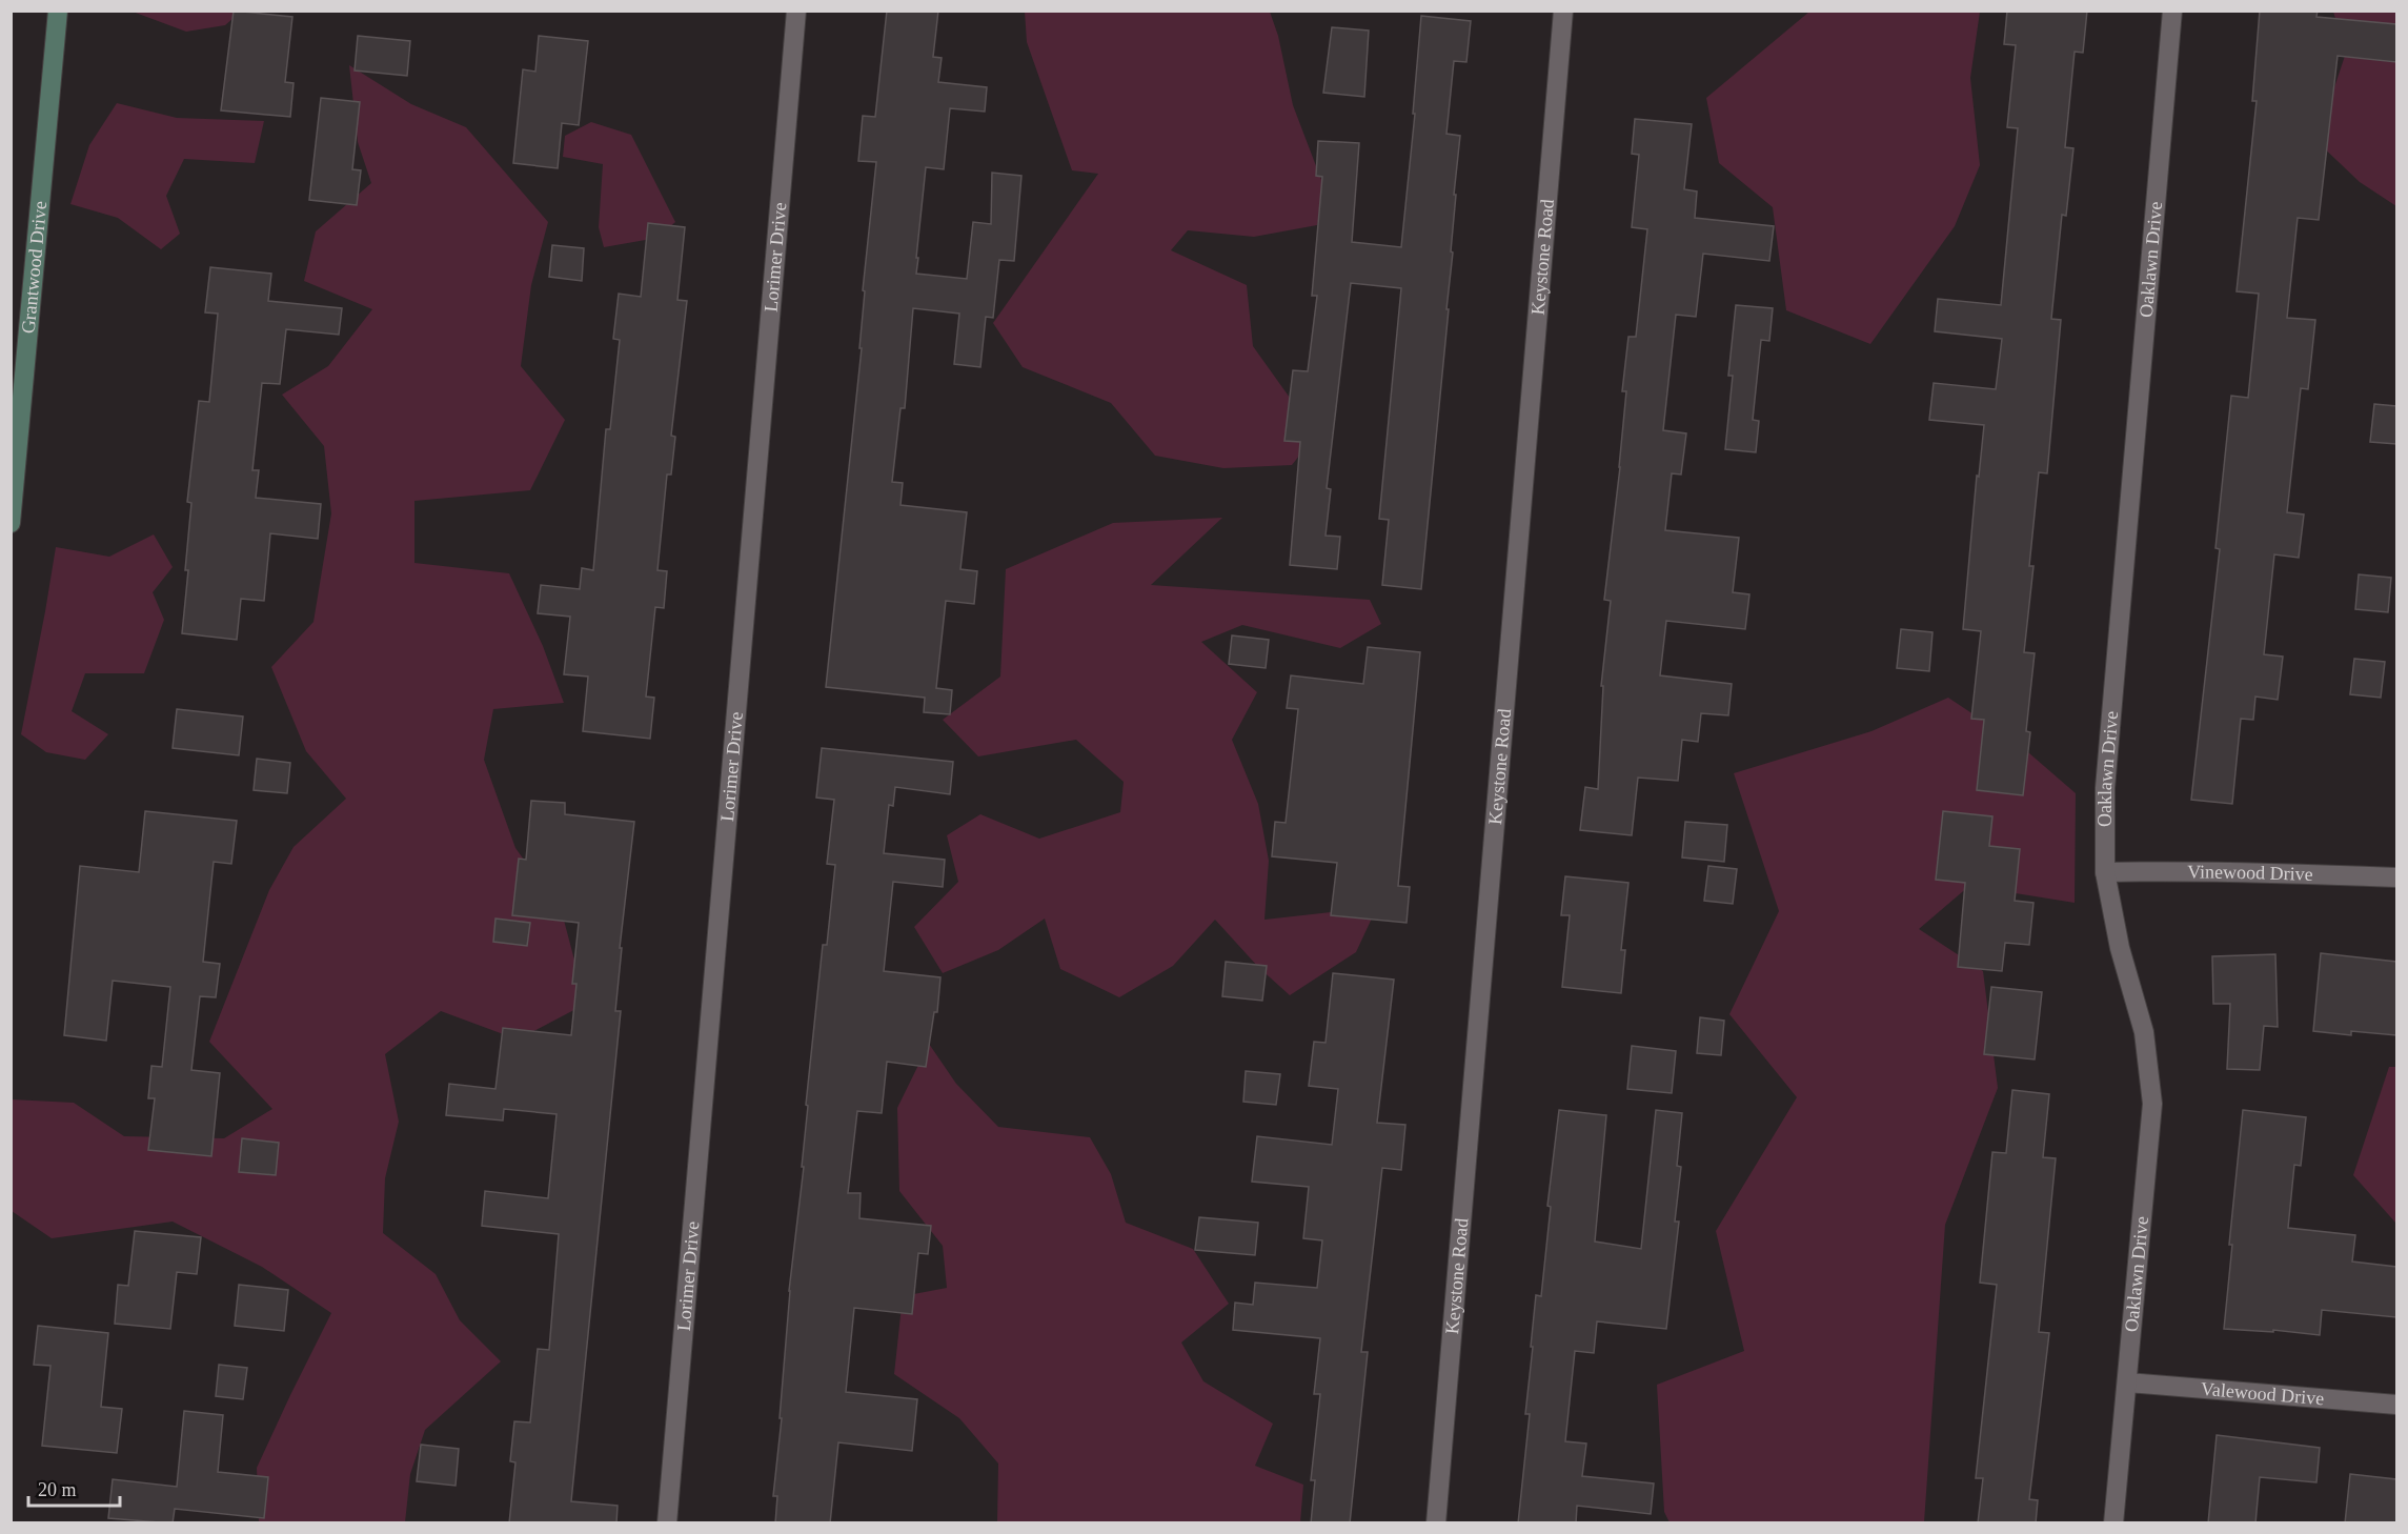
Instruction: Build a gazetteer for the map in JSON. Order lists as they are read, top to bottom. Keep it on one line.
{"streets":{"street":["Lorimer Drive","Keystone Road","Oaklawn Drive","Grantwood Drive","Vinewood Drive","Valewood Drive"]},"crossings":[["Oaklawn Drive","Vinewood Drive"],["Oaklawn Drive","Valewood Drive"]],"scale_bar":"20 m"}
